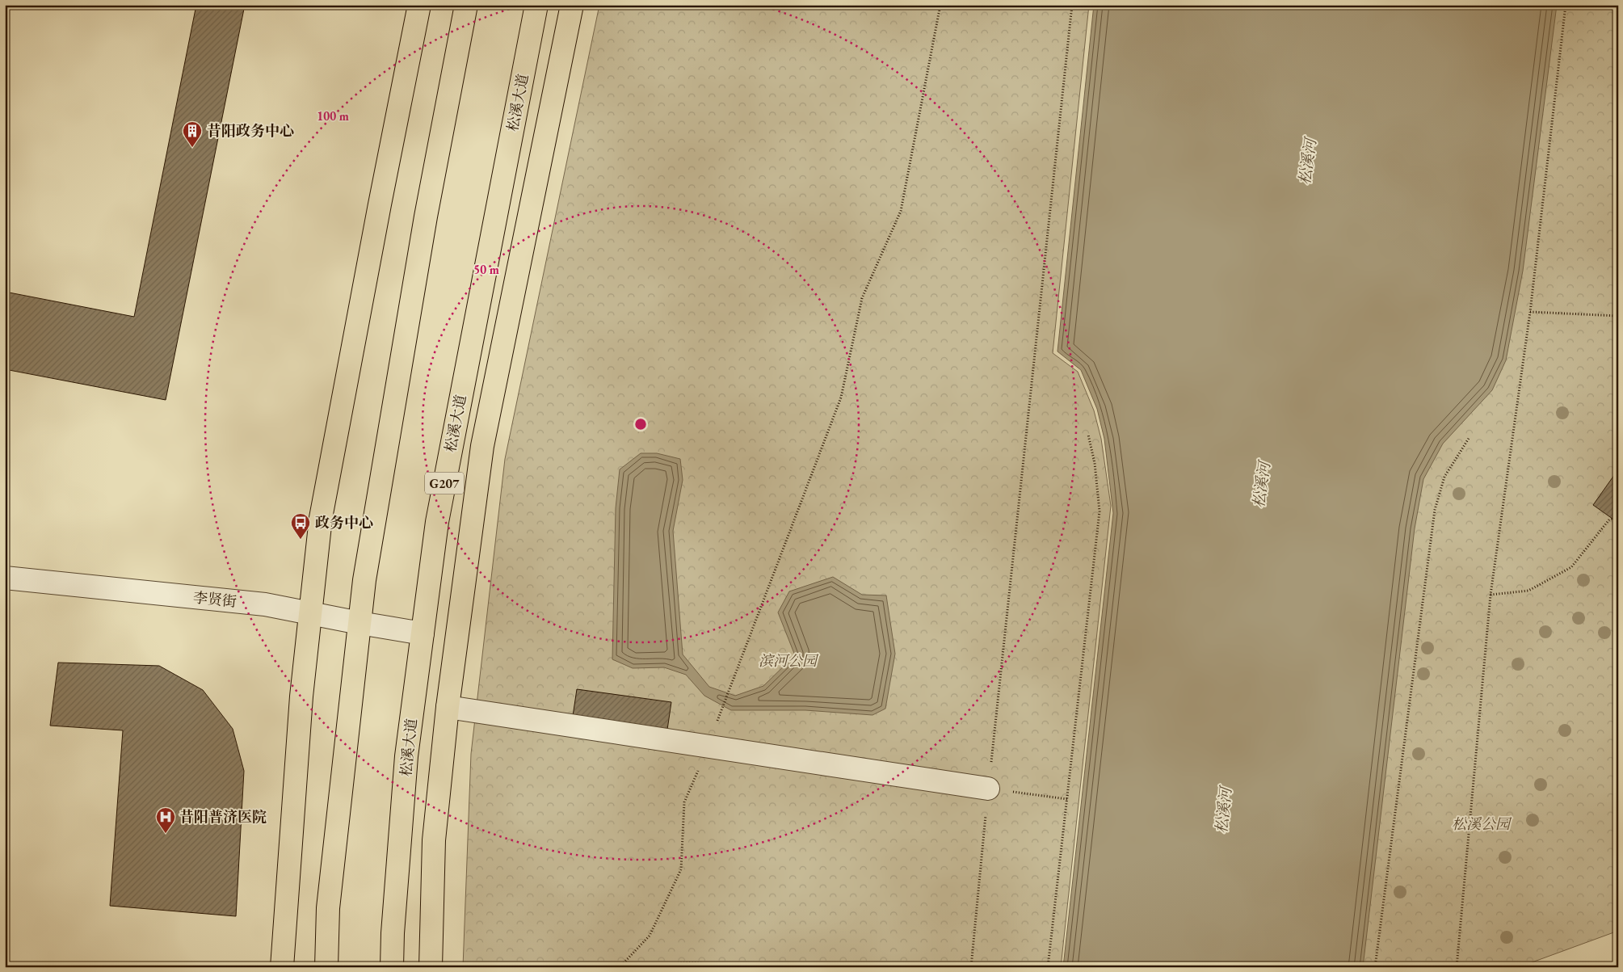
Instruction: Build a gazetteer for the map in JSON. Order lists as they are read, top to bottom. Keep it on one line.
{"streets":{"main road":["松溪大道","G207"],"street":["李贤街"]},"crossings":[["松溪大道","李贤街"]],"water":["松溪河"],"parks":["滨河公园","松溪公园"],"places":{"building":["昔阳政务中心"],"bus stop":["政务中心"],"hospital":["昔阳普济医院"]},"rings":["100 m","50 m"]}
